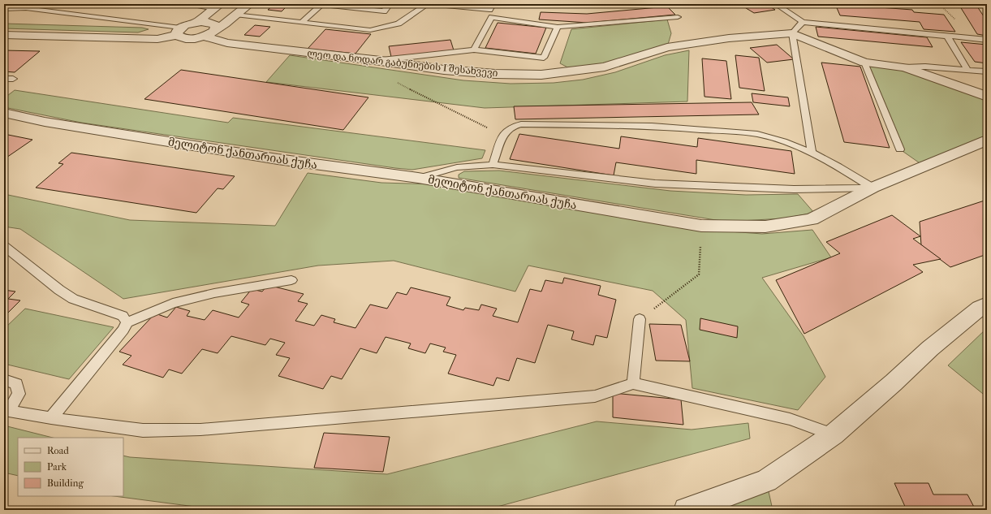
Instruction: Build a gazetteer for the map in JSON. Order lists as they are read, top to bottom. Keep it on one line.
{"streets":{"street":["ლეო და ნოდარ გაბუნიების I შესახვევი","მელიტონ ქანთარიას ქუჩა"]},"legend":["Road","Park","Building"]}
